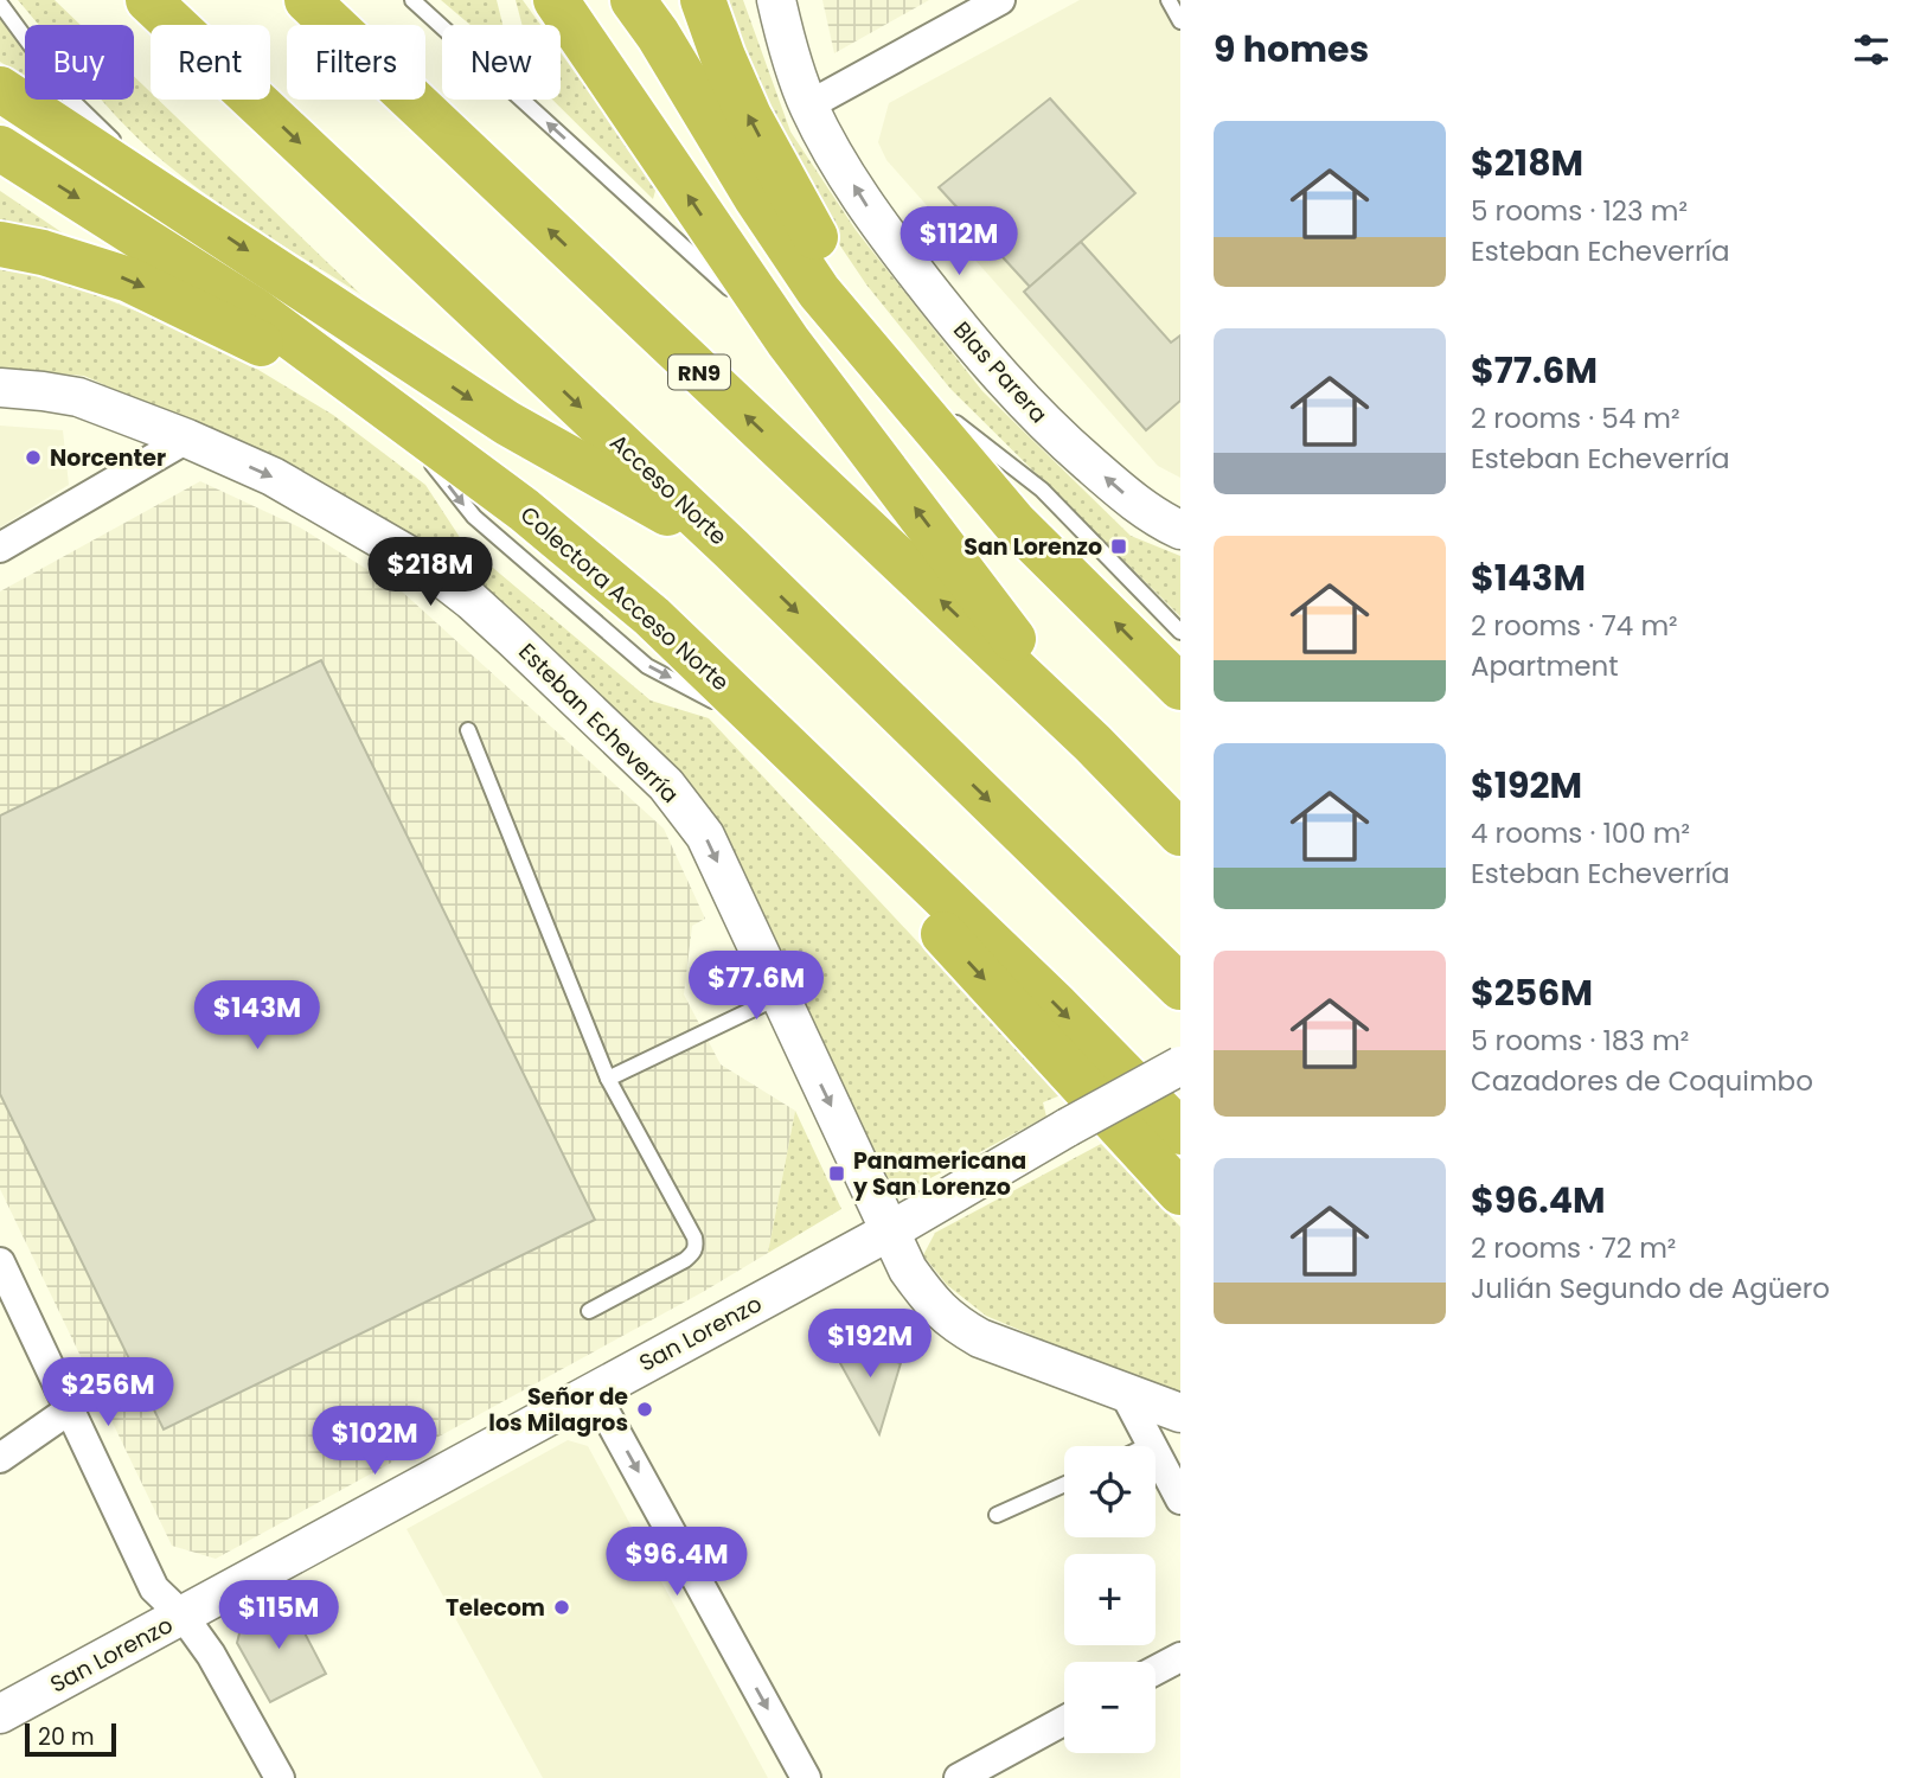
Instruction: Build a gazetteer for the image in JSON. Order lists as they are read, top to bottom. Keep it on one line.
{"streets":{"highway":["RN9","Acceso Norte","Colectora Acceso Norte"],"street":["Blas Parera","Esteban Echeverría","San Lorenzo"]},"crossings":[["Esteban Echeverría","San Lorenzo"]],"one_way":["Blas Parera","Esteban Echeverría"],"places":{"other":["Norcenter","Señor de los Milagros","Telecom"],"transit":["San Lorenzo","Panamericana y San Lorenzo"]},"scale_bar":"20 m","page":{"heading":"9 homes","chip":["Buy","Rent","Filters","New"],"list":[{"name":"$218M","note":"5 rooms · 123 m² · Esteban Echeverría"},{"name":"$77.6M","note":"2 rooms · 54 m² · Esteban Echeverría"},{"name":"$143M","note":"2 rooms · 74 m² · Apartment"},{"name":"$192M","note":"4 rooms · 100 m² · Esteban Echeverría"},{"name":"$256M","note":"5 rooms · 183 m² · Cazadores de Coquimbo"},{"name":"$96.4M","note":"2 rooms · 72 m² · Julián Segundo de Agüero"}],"price":["$112M","$218M","$77.6M","$143M","$192M","$256M","$102M","$96.4M","$115M"],"map_buttons":["+","−"],"scale":"20 m"}}
